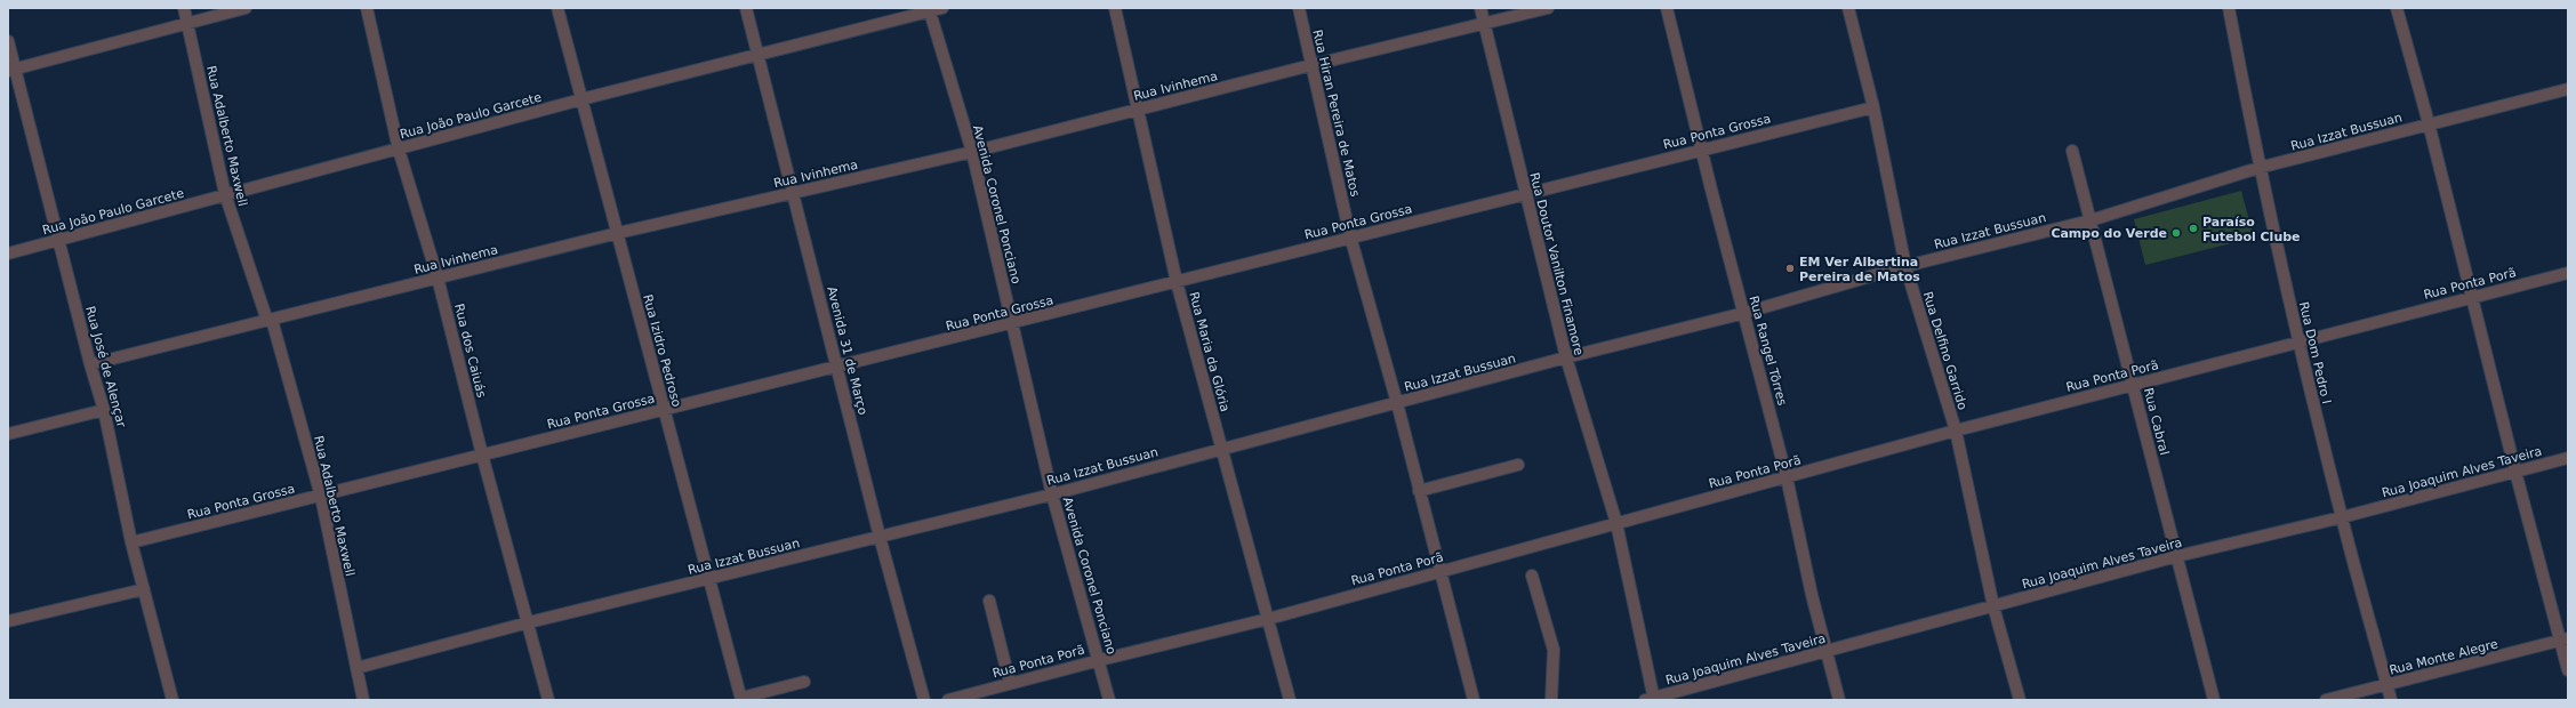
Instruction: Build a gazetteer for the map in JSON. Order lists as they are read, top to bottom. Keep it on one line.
{"streets":{"street":["Rua Ivinhema","Rua Hiran Pereira de Matos","Rua João Paulo Garcete","Rua Ponta Grossa","Rua Izzat Bussuan","Rua Adalberto Maxwell","Avenida Coronel Ponciano","Rua Doutor Vanilton Finamore","Rua Ponta Porã","Rua dos Caiuás","Rua Izidro Pedroso","Avenida 31 de Março","Rua Rangel Tôrres","Rua Delfino Garrido","Rua Maria da Glória","Rua Dom Pedro I","Rua José de Alençar","Rua Cabral","Rua Joaquim Alves Taveira","Rua Monte Alegre"]},"crossings":[["Rua Ivinhema","Rua Hiran Pereira de Matos"],["Rua Ivinhema","Rua Adalberto Maxwell"],["Rua Ivinhema","Avenida Coronel Ponciano"],["Rua Ivinhema","Rua Doutor Vanilton Finamore"],["Rua Ivinhema","Rua dos Caiuás"],["Rua Ivinhema","Rua Izidro Pedroso"],["Rua Ivinhema","Avenida 31 de Março"],["Rua Ivinhema","Rua Maria da Glória"],["Rua Ivinhema","Rua José de Alençar"],["Rua Hiran Pereira de Matos","Rua Ponta Grossa"],["Rua Hiran Pereira de Matos","Rua Izzat Bussuan"],["Rua Hiran Pereira de Matos","Rua Ponta Porã"],["Rua João Paulo Garcete","Rua Adalberto Maxwell"],["Rua João Paulo Garcete","Avenida Coronel Ponciano"],["Rua João Paulo Garcete","Rua dos Caiuás"],["Rua João Paulo Garcete","Rua Izidro Pedroso"],["Rua João Paulo Garcete","Avenida 31 de Março"],["Rua João Paulo Garcete","Rua José de Alençar"],["Rua Ponta Grossa","Rua Adalberto Maxwell"],["Rua Ponta Grossa","Avenida Coronel Ponciano"],["Rua Ponta Grossa","Rua Doutor Vanilton Finamore"],["Rua Ponta Grossa","Rua dos Caiuás"],["Rua Ponta Grossa","Rua Izidro Pedroso"],["Rua Ponta Grossa","Avenida 31 de Março"],["Rua Ponta Grossa","Rua Rangel Tôrres"],["Rua Ponta Grossa","Rua Delfino Garrido"],["Rua Ponta Grossa","Rua Maria da Glória"],["Rua Ponta Grossa","Rua José de Alençar"],["Rua Izzat Bussuan","Rua Adalberto Maxwell"],["Rua Izzat Bussuan","Avenida Coronel Ponciano"],["Rua Izzat Bussuan","Rua Doutor Vanilton Finamore"],["Rua Izzat Bussuan","Rua dos Caiuás"],["Rua Izzat Bussuan","Rua Izidro Pedroso"],["Rua Izzat Bussuan","Avenida 31 de Março"],["Rua Izzat Bussuan","Rua Rangel Tôrres"],["Rua Izzat Bussuan","Rua Delfino Garrido"],["Rua Izzat Bussuan","Rua Maria da Glória"],["Rua Izzat Bussuan","Rua Dom Pedro I"],["Rua Izzat Bussuan","Rua Cabral"],["Avenida Coronel Ponciano","Rua Ponta Porã"],["Rua Doutor Vanilton Finamore","Rua Ponta Porã"],["Rua Doutor Vanilton Finamore","Rua Joaquim Alves Taveira"],["Rua Ponta Porã","Rua Rangel Tôrres"],["Rua Ponta Porã","Rua Delfino Garrido"],["Rua Ponta Porã","Rua Maria da Glória"],["Rua Ponta Porã","Rua Dom Pedro I"],["Rua Ponta Porã","Rua Cabral"],["Rua Rangel Tôrres","Rua Joaquim Alves Taveira"],["Rua Delfino Garrido","Rua Joaquim Alves Taveira"],["Rua Dom Pedro I","Rua Joaquim Alves Taveira"],["Rua Dom Pedro I","Rua Monte Alegre"],["Rua Cabral","Rua Joaquim Alves Taveira"]],"places":["Paraíso Futebol Clube","Campo do Verde","EM Ver Albertina Pereira de Matos"]}
